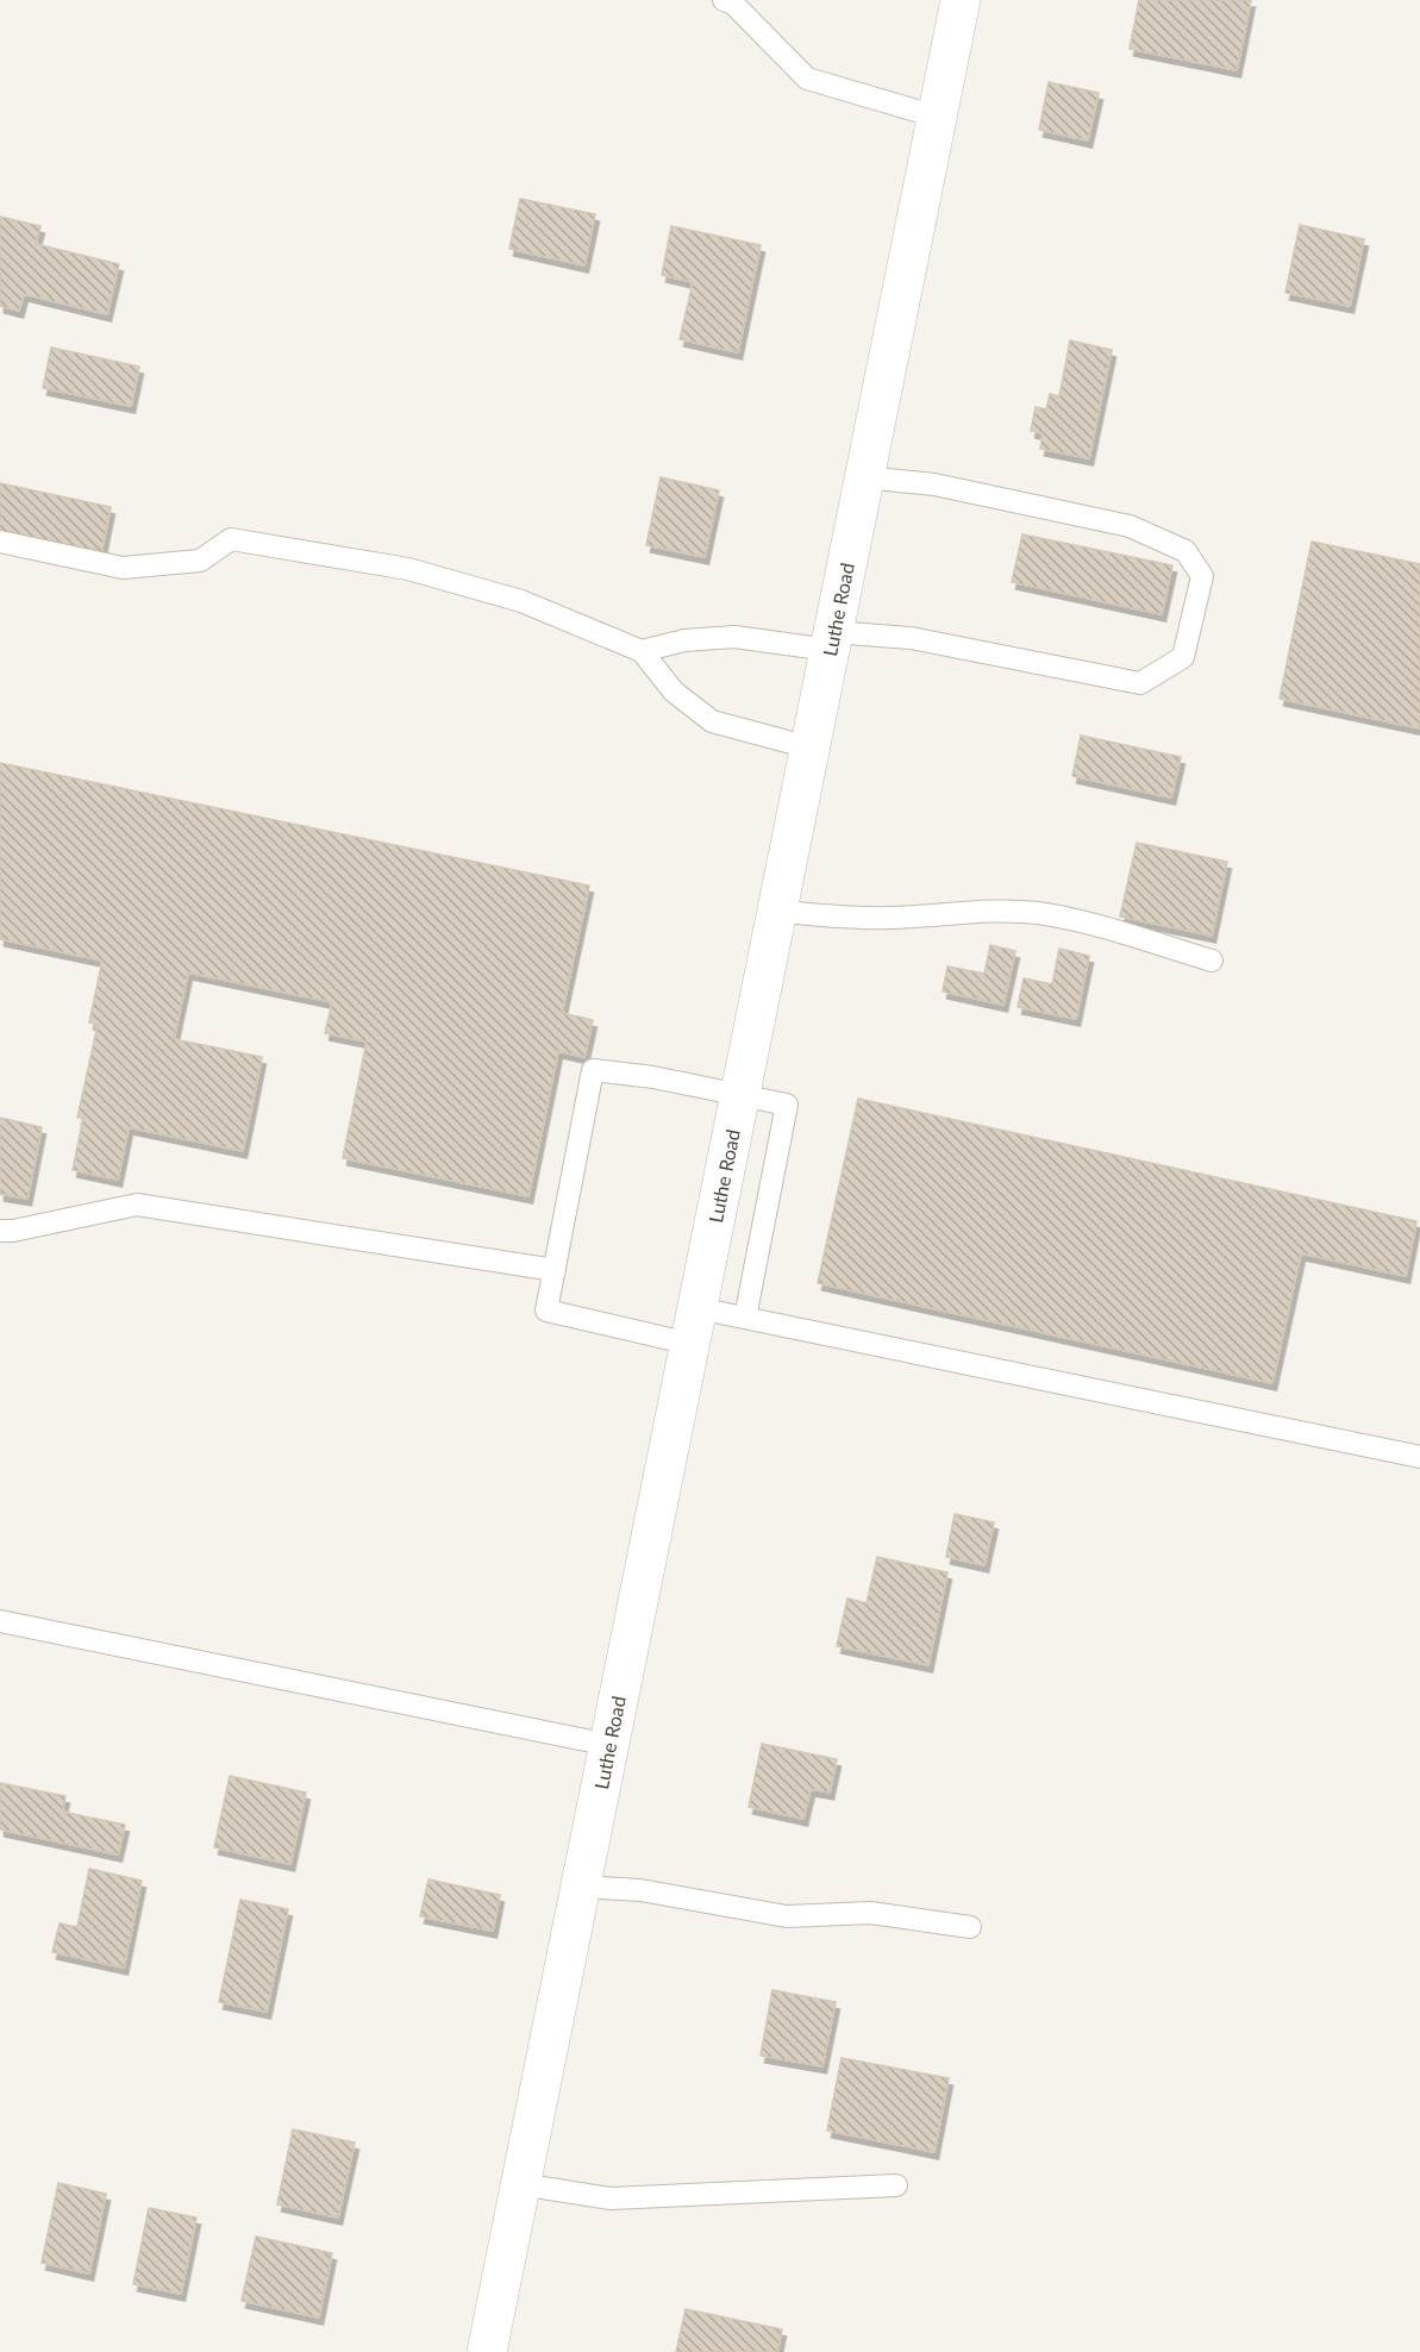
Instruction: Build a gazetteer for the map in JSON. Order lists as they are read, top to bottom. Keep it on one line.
{"streets":{"street":["Luthe Road"]}}
